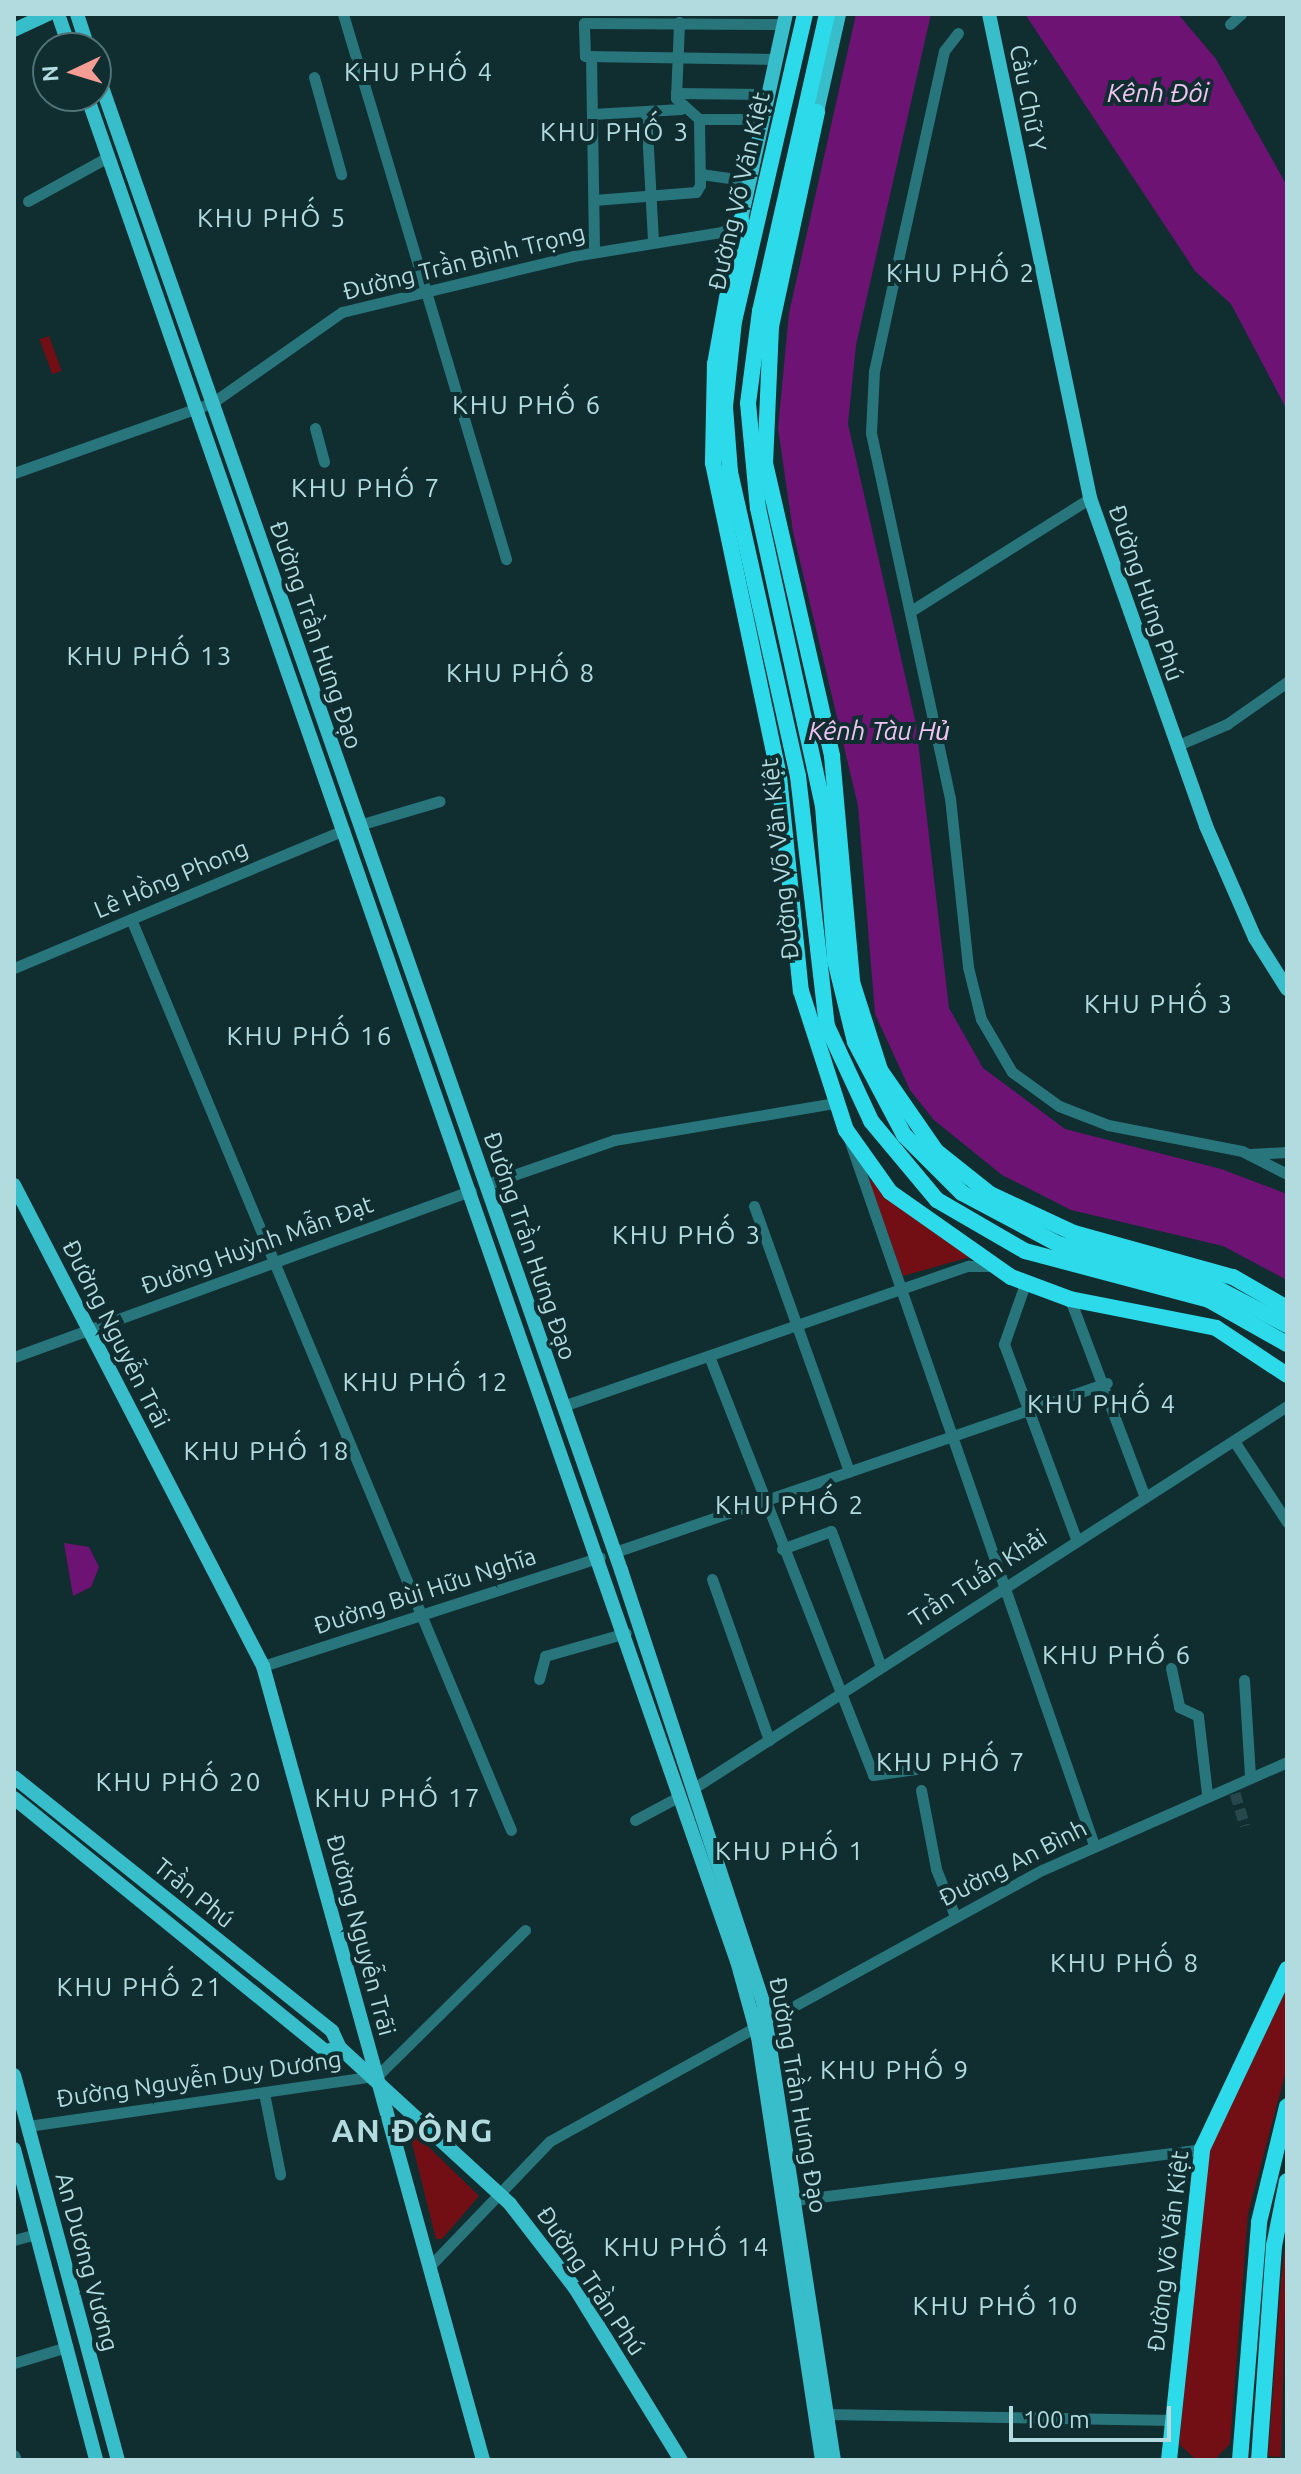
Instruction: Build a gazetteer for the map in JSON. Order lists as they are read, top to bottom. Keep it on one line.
{"streets":{"highway":["Đường Võ Văn Kiệt"],"main road":["Cầu Chữ Y","Đường Hưng Phú","Đường Trần Hưng Đạo","Đường Nguyễn Trãi","Trần Phú","An Dương Vương","Đường Trần Phú"],"street":["Đường Trần Bình Trọng","Lê Hồng Phong","Đường Huỳnh Mẫn Đạt","Trần Tuấn Khải","Đường Bùi Hữu Nghĩa","Đường An Bình","Đường Nguyễn Duy Dương"]},"crossings":[["Cầu Chữ Y","Đường Hưng Phú"],["Đường Võ Văn Kiệt","Đường Trần Bình Trọng"],["Đường Võ Văn Kiệt","Đường Huỳnh Mẫn Đạt"],["Đường Trần Bình Trọng","Đường Trần Hưng Đạo"],["Đường Trần Hưng Đạo","Lê Hồng Phong"],["Đường Trần Hưng Đạo","Đường Huỳnh Mẫn Đạt"],["Đường Trần Hưng Đạo","Trần Tuấn Khải"],["Đường Trần Hưng Đạo","Đường Bùi Hữu Nghĩa"],["Đường Trần Hưng Đạo","Đường An Bình"],["Đường Huỳnh Mẫn Đạt","Đường Nguyễn Trãi"],["Đường Nguyễn Trãi","Đường Bùi Hữu Nghĩa"],["Đường Nguyễn Trãi","Đường An Bình"],["Đường Nguyễn Trãi","Trần Phú"],["Đường Nguyễn Trãi","Đường Nguyễn Duy Dương"],["Đường Nguyễn Trãi","Đường Trần Phú"],["Đường An Bình","Đường Trần Phú"],["Trần Phú","Đường Nguyễn Duy Dương"],["Trần Phú","Đường Trần Phú"],["Đường Nguyễn Duy Dương","An Dương Vương"],["Đường Nguyễn Duy Dương","Đường Trần Phú"]],"districts":["KHU PHỐ 4","KHU PHỐ 3","KHU PHỐ 5","KHU PHỐ 2","KHU PHỐ 6","KHU PHỐ 7","KHU PHỐ 13","KHU PHỐ 8","KHU PHỐ 3","KHU PHỐ 16","KHU PHỐ 3","KHU PHỐ 12","KHU PHỐ 4","KHU PHỐ 18","KHU PHỐ 2","KHU PHỐ 6","KHU PHỐ 7","KHU PHỐ 20","KHU PHỐ 17","KHU PHỐ 1","KHU PHỐ 8","KHU PHỐ 21","KHU PHỐ 9","AN ĐÔNG","KHU PHỐ 14","KHU PHỐ 10"],"water":["Kênh Đôi","Kênh Tàu Hủ"],"scale_bar":"100 m","north":"left"}
